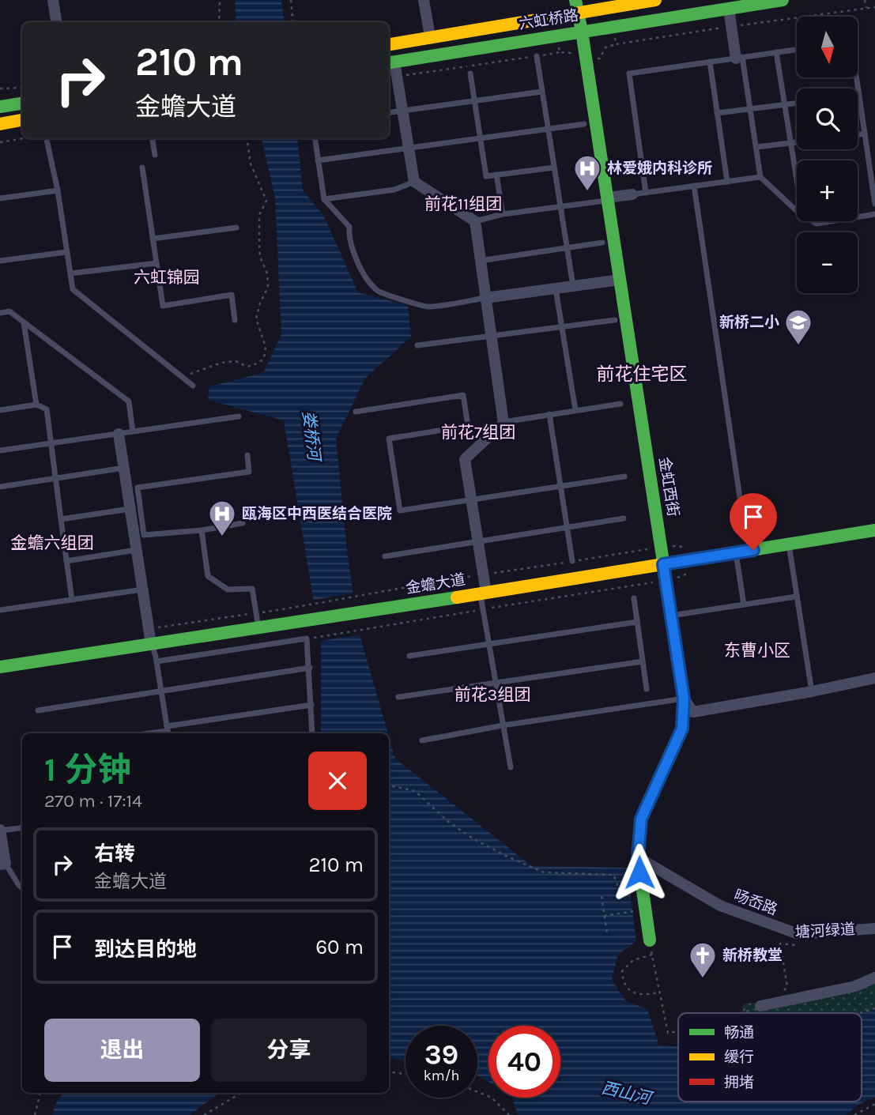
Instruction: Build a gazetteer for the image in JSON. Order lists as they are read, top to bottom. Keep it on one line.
{"streets":{"street":["六虹桥路","金虹西街","金蟾大道","旸岙路"],"path":["塘河绿道"]},"crossings":[["六虹桥路","金虹西街"],["金虹西街","金蟾大道"],["金虹西街","旸岙路"]],"districts":["前花11组团","六虹锦园","前花住宅区","前花7组团","金蟾六组团","东曹小区","前花3组团"],"water":["娄桥河","西山河"],"places":{"hospital":["林爱娥内科诊所","瓯海区中西医结合医院"],"school or university":["新桥二小"],"church":["新桥教堂"]},"legend":["畅通","缓行","拥堵"],"north":"bottom","page":{"map_buttons":["+","−"],"turn":["210 m","金蟾大道"],"heading":["1 分钟","270 m · 17:14"],"list":[{"name":"右转","note":"金蟾大道","value":"210 m"},{"name":"到达目的地","value":"60 m"}],"buttons":["退出","分享"],"speed":"39 km/h","limit":"40"}}
